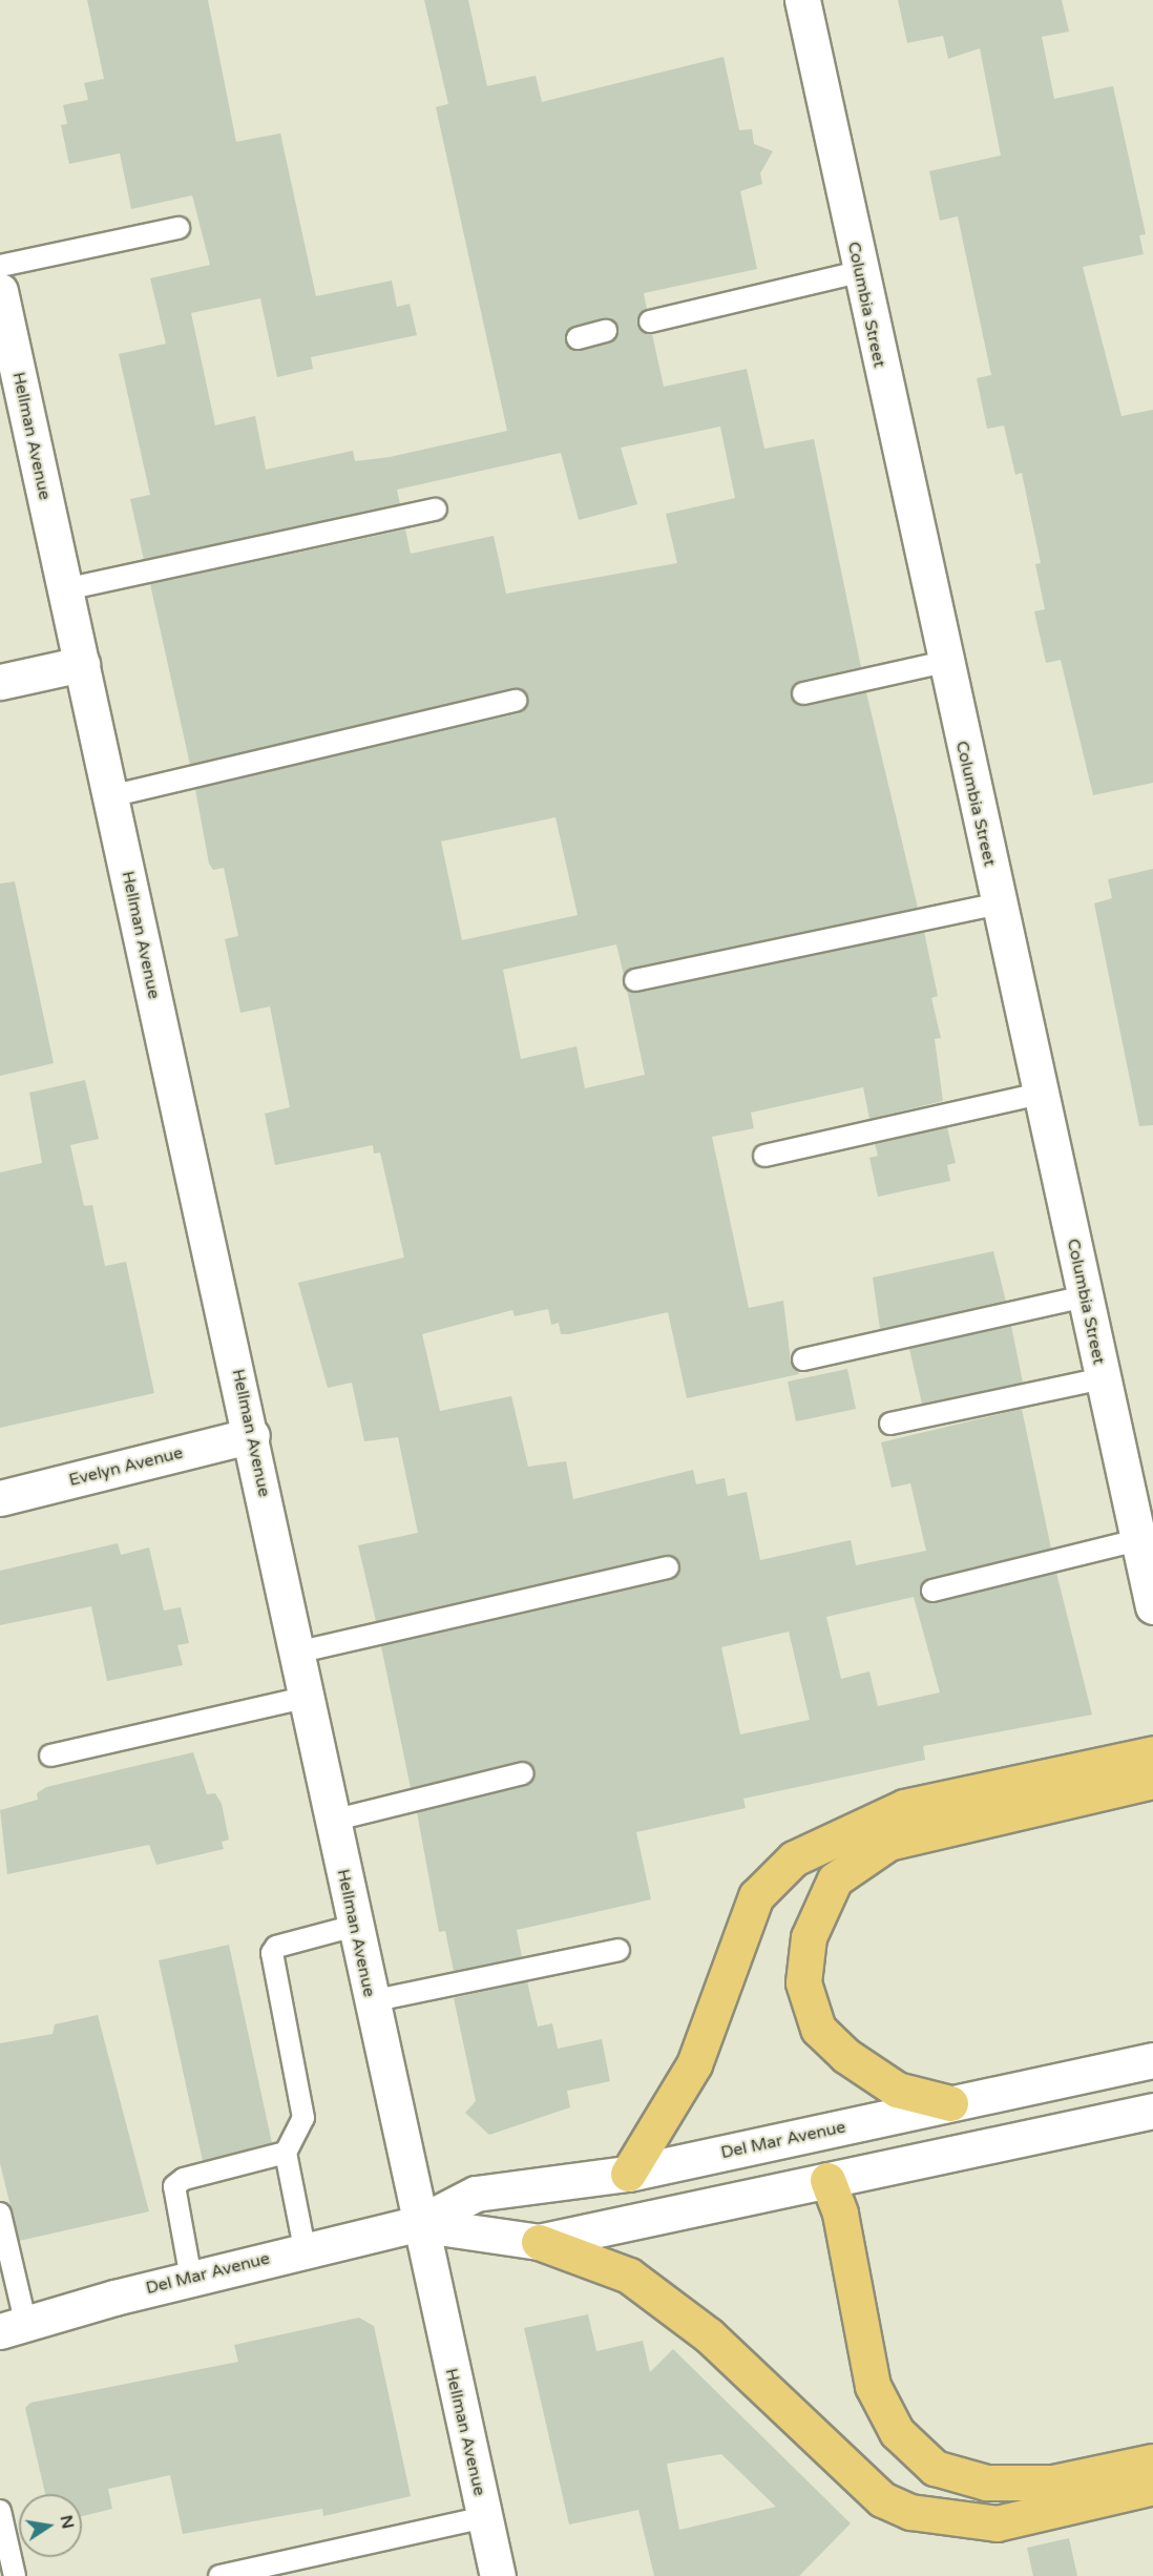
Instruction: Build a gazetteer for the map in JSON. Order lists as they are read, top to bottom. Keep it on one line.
{"streets":{"street":["Columbia Street","Hellman Avenue","Evelyn Avenue","Del Mar Avenue"]},"crossings":[["Hellman Avenue","Evelyn Avenue"],["Hellman Avenue","Del Mar Avenue"]],"north":"right"}
